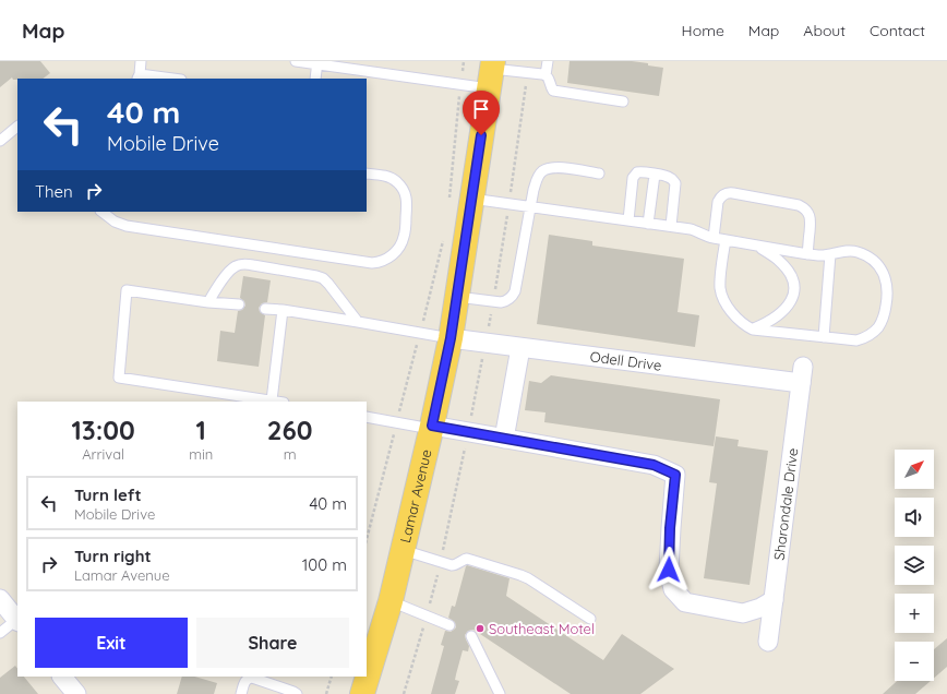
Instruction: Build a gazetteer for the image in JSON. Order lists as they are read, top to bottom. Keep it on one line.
{"streets":{"highway":["Lamar Avenue"],"street":["Odell Drive","Sharondale Drive"]},"crossings":[["Odell Drive","Lamar Avenue"],["Odell Drive","Sharondale Drive"]],"places":["Southeast Motel"],"north":"top right","page":{"header":"Map","nav":["Home","Map","About","Contact"],"turn":["40 m","Mobile Drive"],"then":"Then","eta":["13:00","Arrival","1","min","260","m"],"map_buttons":["+","−"],"list":[{"name":"Turn left","note":"Mobile Drive","value":"40 m"},{"name":"Turn right","note":"Lamar Avenue","value":"100 m"}],"buttons":["Exit","Share"]}}
